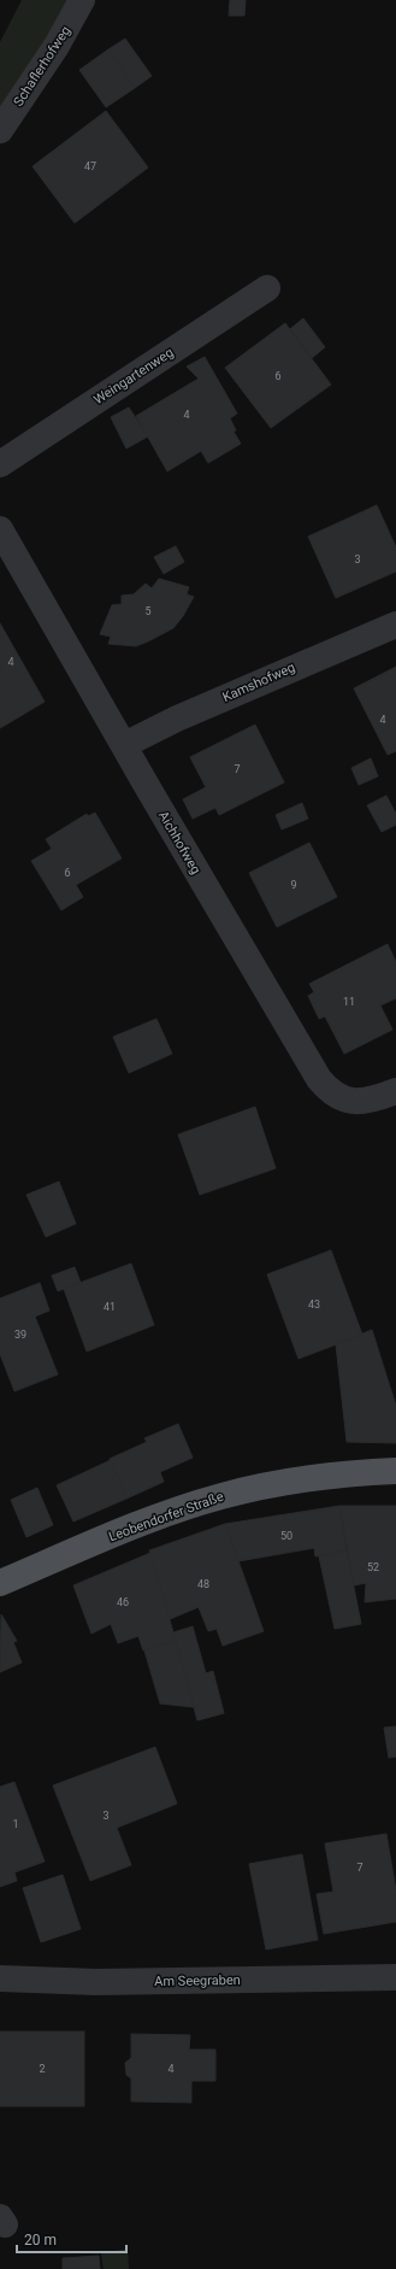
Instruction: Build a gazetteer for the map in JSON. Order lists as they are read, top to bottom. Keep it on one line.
{"streets":{"main road":["Leobendorfer Straße"],"street":["Schaflerhofweg","Weingartenweg","Kamshofweg","Aichhofweg","Am Seegraben"]},"crossings":[["Kamshofweg","Aichhofweg"]],"house_numbers":["47","6","4","3","5","4","4","7","6","9","11","43","41","39","50","52","48","46","3","1","7","2","4"],"scale_bar":"20 m"}
